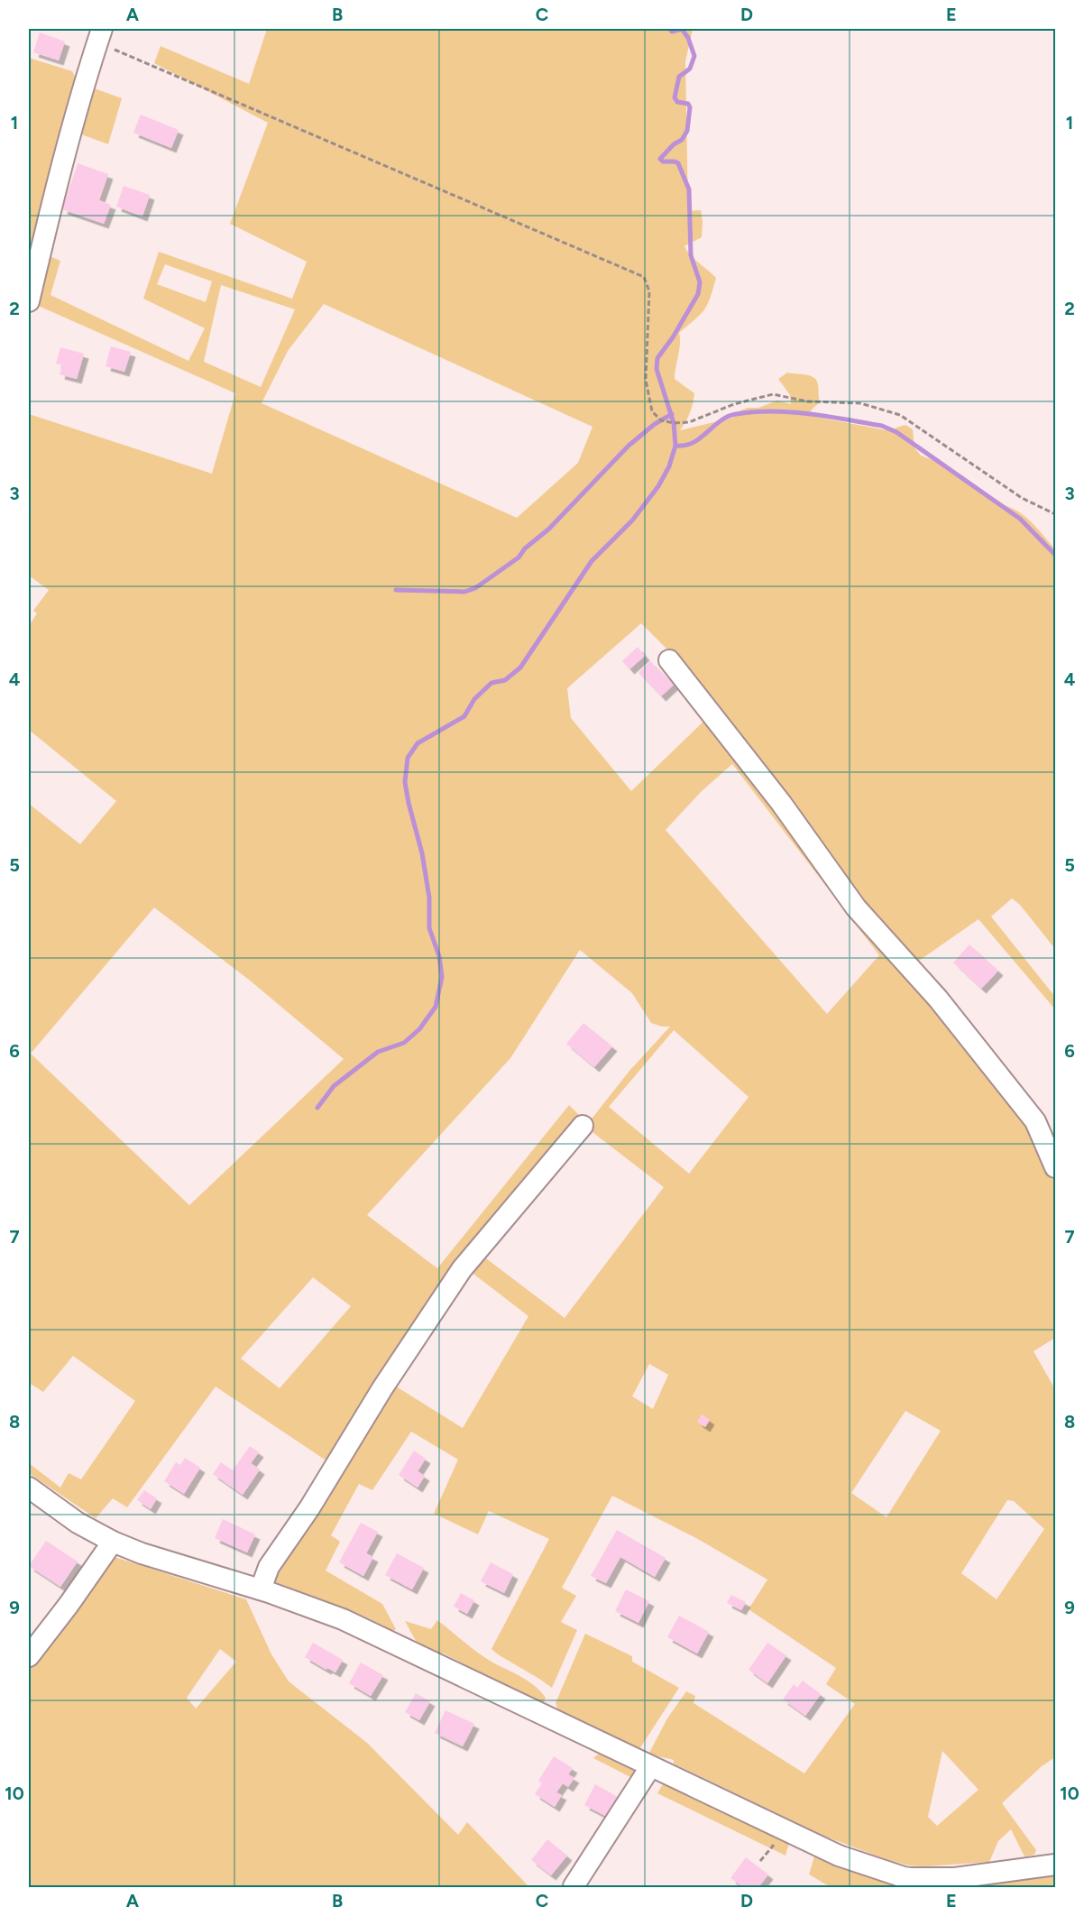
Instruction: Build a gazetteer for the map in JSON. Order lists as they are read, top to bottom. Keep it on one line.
{"grid":{"columns":["A","B","C","D","E"],"rows":["1","2","3","4","5","6","7","8","9","10"]}}
